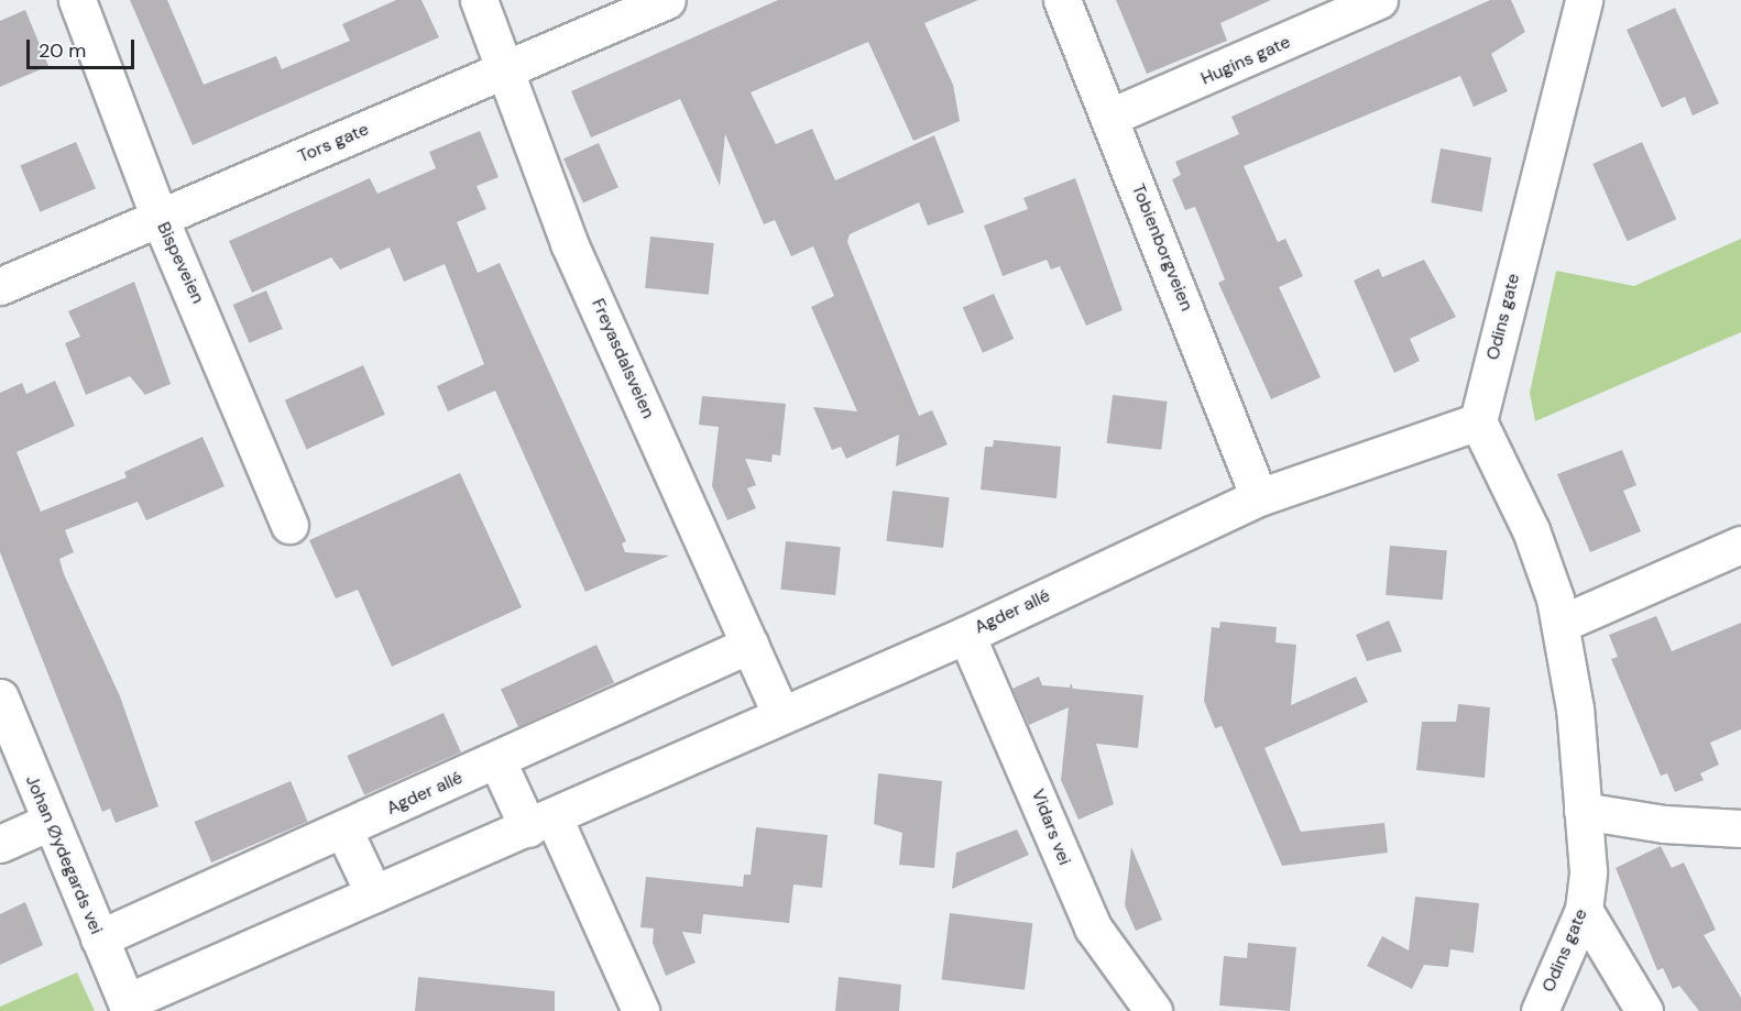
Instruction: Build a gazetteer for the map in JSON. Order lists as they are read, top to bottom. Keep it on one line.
{"streets":{"street":["Hugins gate","Tors gate","Tobienborgveien","Bispeveien","Odins gate","Freyasdalsveien","Agder allé","Vidars vei","Johan Øydegards vei"]},"crossings":[["Hugins gate","Tobienborgveien"],["Tors gate","Bispeveien"],["Tors gate","Freyasdalsveien"],["Tobienborgveien","Agder allé"],["Odins gate","Agder allé"],["Freyasdalsveien","Agder allé"],["Agder allé","Vidars vei"],["Agder allé","Johan Øydegards vei"]],"scale_bar":"20 m"}
